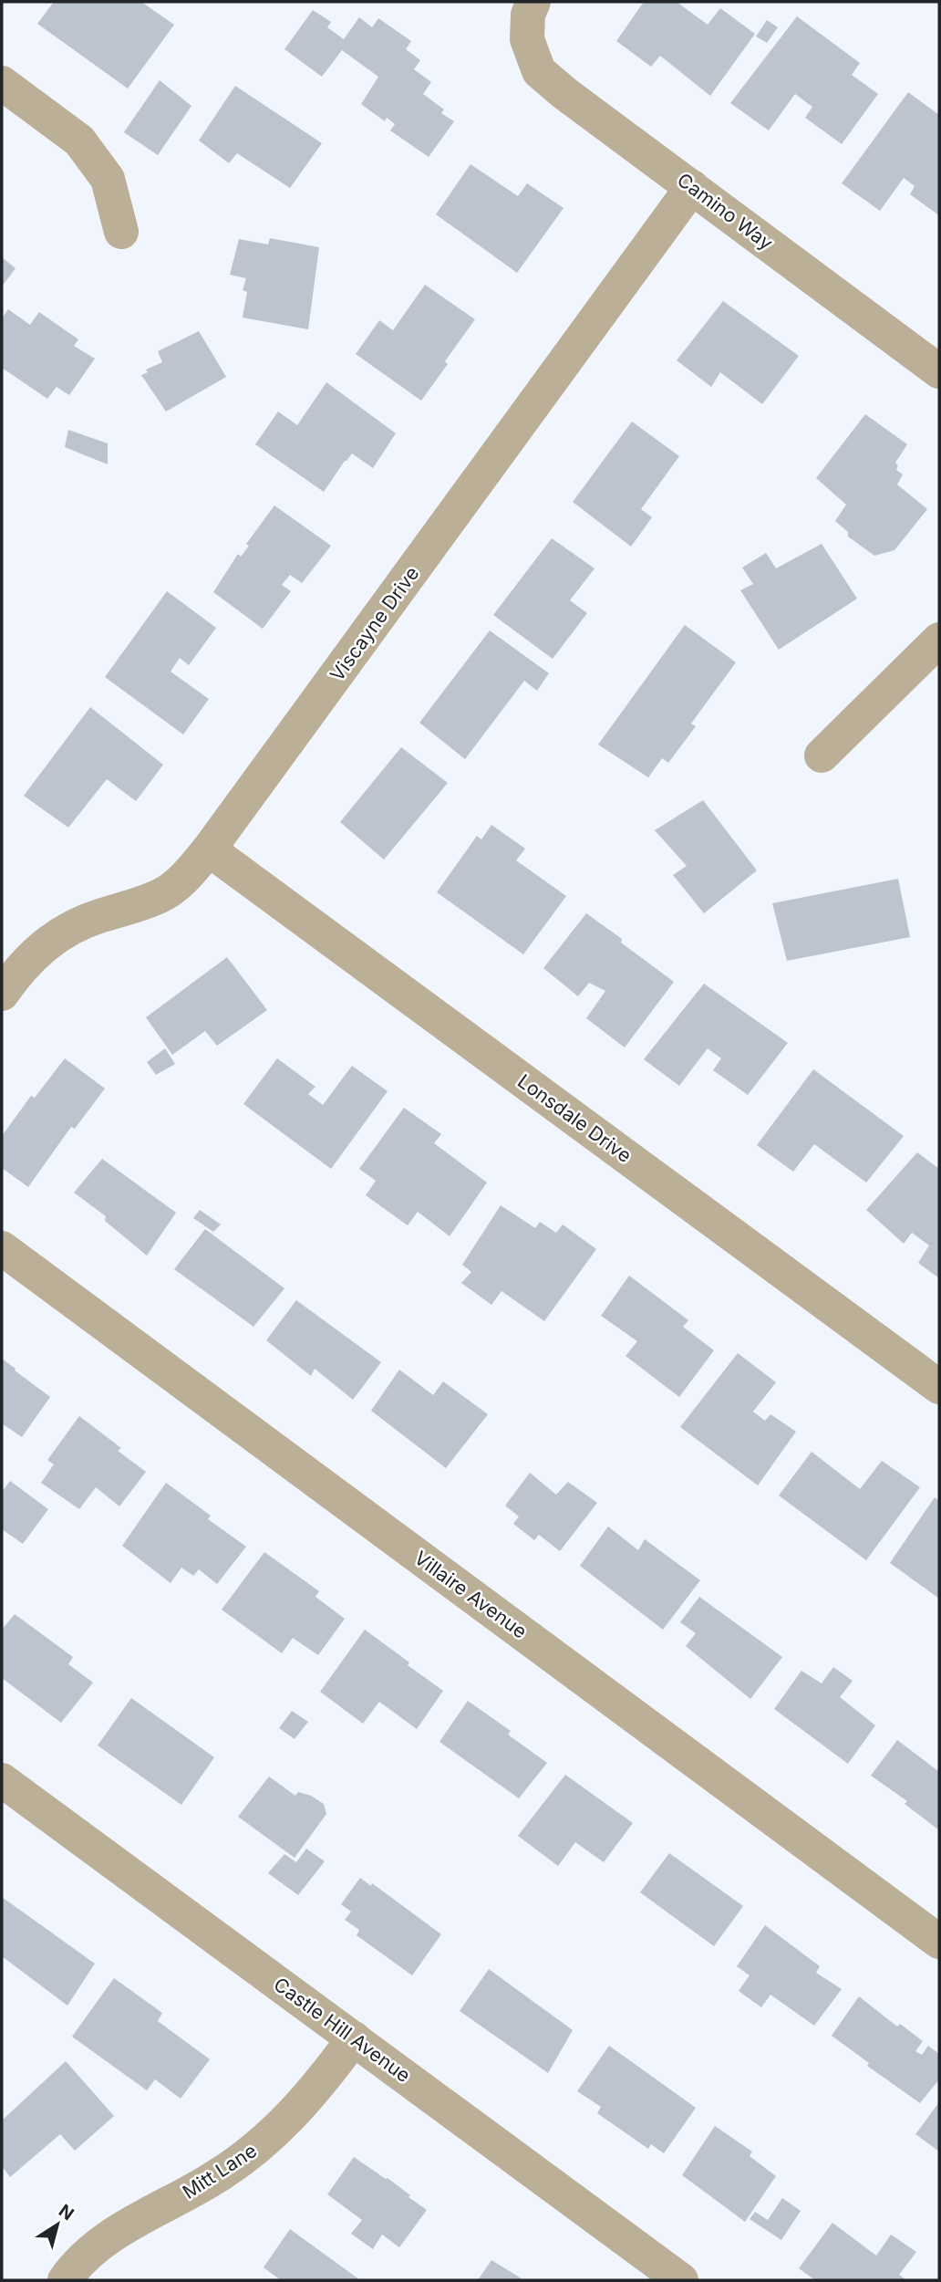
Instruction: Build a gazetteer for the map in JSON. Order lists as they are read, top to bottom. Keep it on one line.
{"streets":{"street":["Camino Way","Viscayne Drive","Lonsdale Drive","Villaire Avenue","Castle Hill Avenue","Mitt Lane"]},"crossings":[["Camino Way","Viscayne Drive"],["Viscayne Drive","Lonsdale Drive"],["Castle Hill Avenue","Mitt Lane"]],"north":"top right"}
